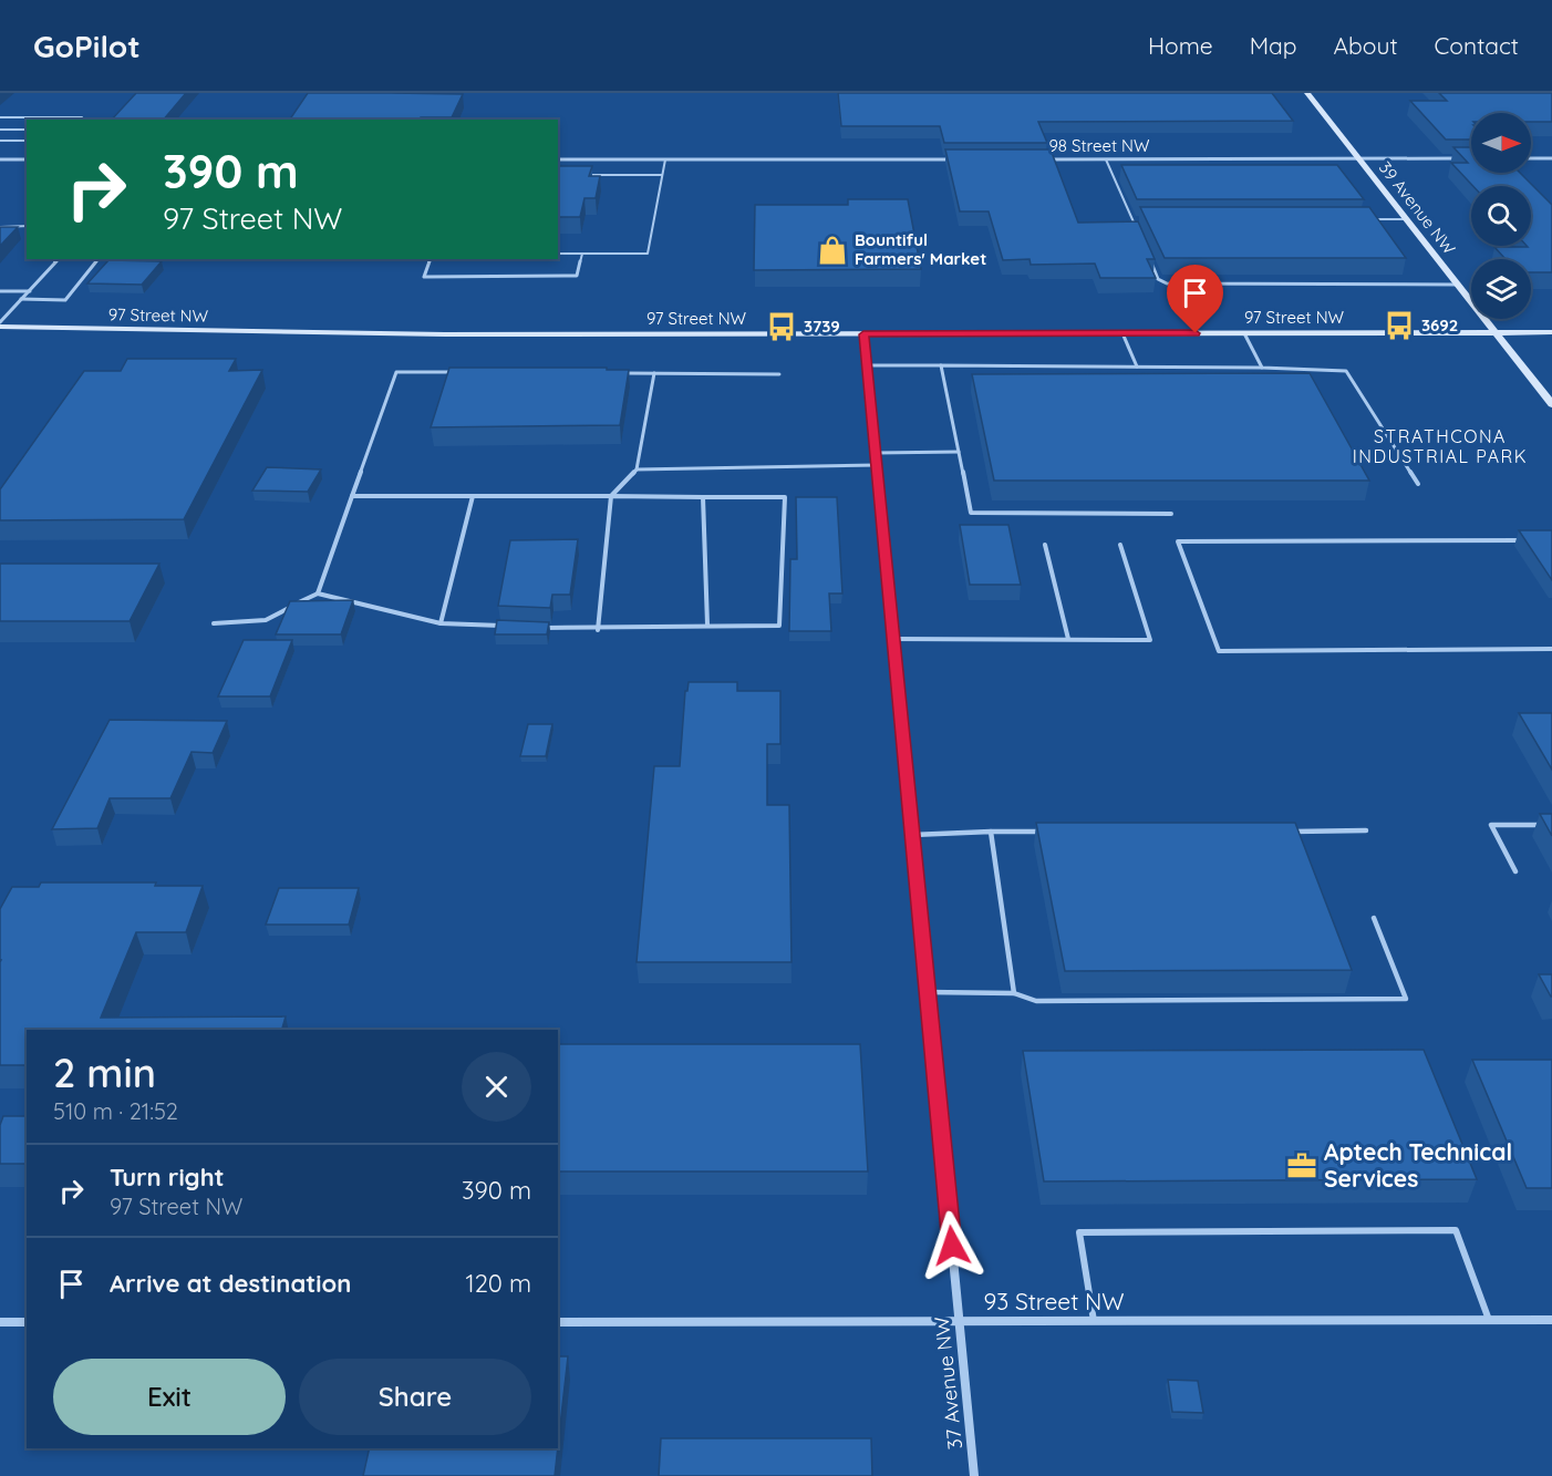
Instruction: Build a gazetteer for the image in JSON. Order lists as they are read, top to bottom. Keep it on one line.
{"streets":{"street":["98 Street NW","39 Avenue NW","97 Street NW","93 Street NW","37 Avenue NW"]},"crossings":[["98 Street NW","39 Avenue NW"],["39 Avenue NW","97 Street NW"],["97 Street NW","37 Avenue NW"],["93 Street NW","37 Avenue NW"]],"districts":["STRATHCONA INDUSTRIAL PARK"],"places":{"shop":["Bountiful Farmers' Market"],"bus stop":["3692","3739"],"office":["Aptech Technical Services"]},"north":"right","page":{"header":"GoPilot","nav":["Home","Map","About","Contact"],"turn":["390 m","97 Street NW"],"heading":["2 min","510 m · 21:52"],"list":[{"name":"Turn right","note":"97 Street NW","value":"390 m"},{"name":"Arrive at destination","value":"120 m"}],"buttons":["Exit","Share"]}}
